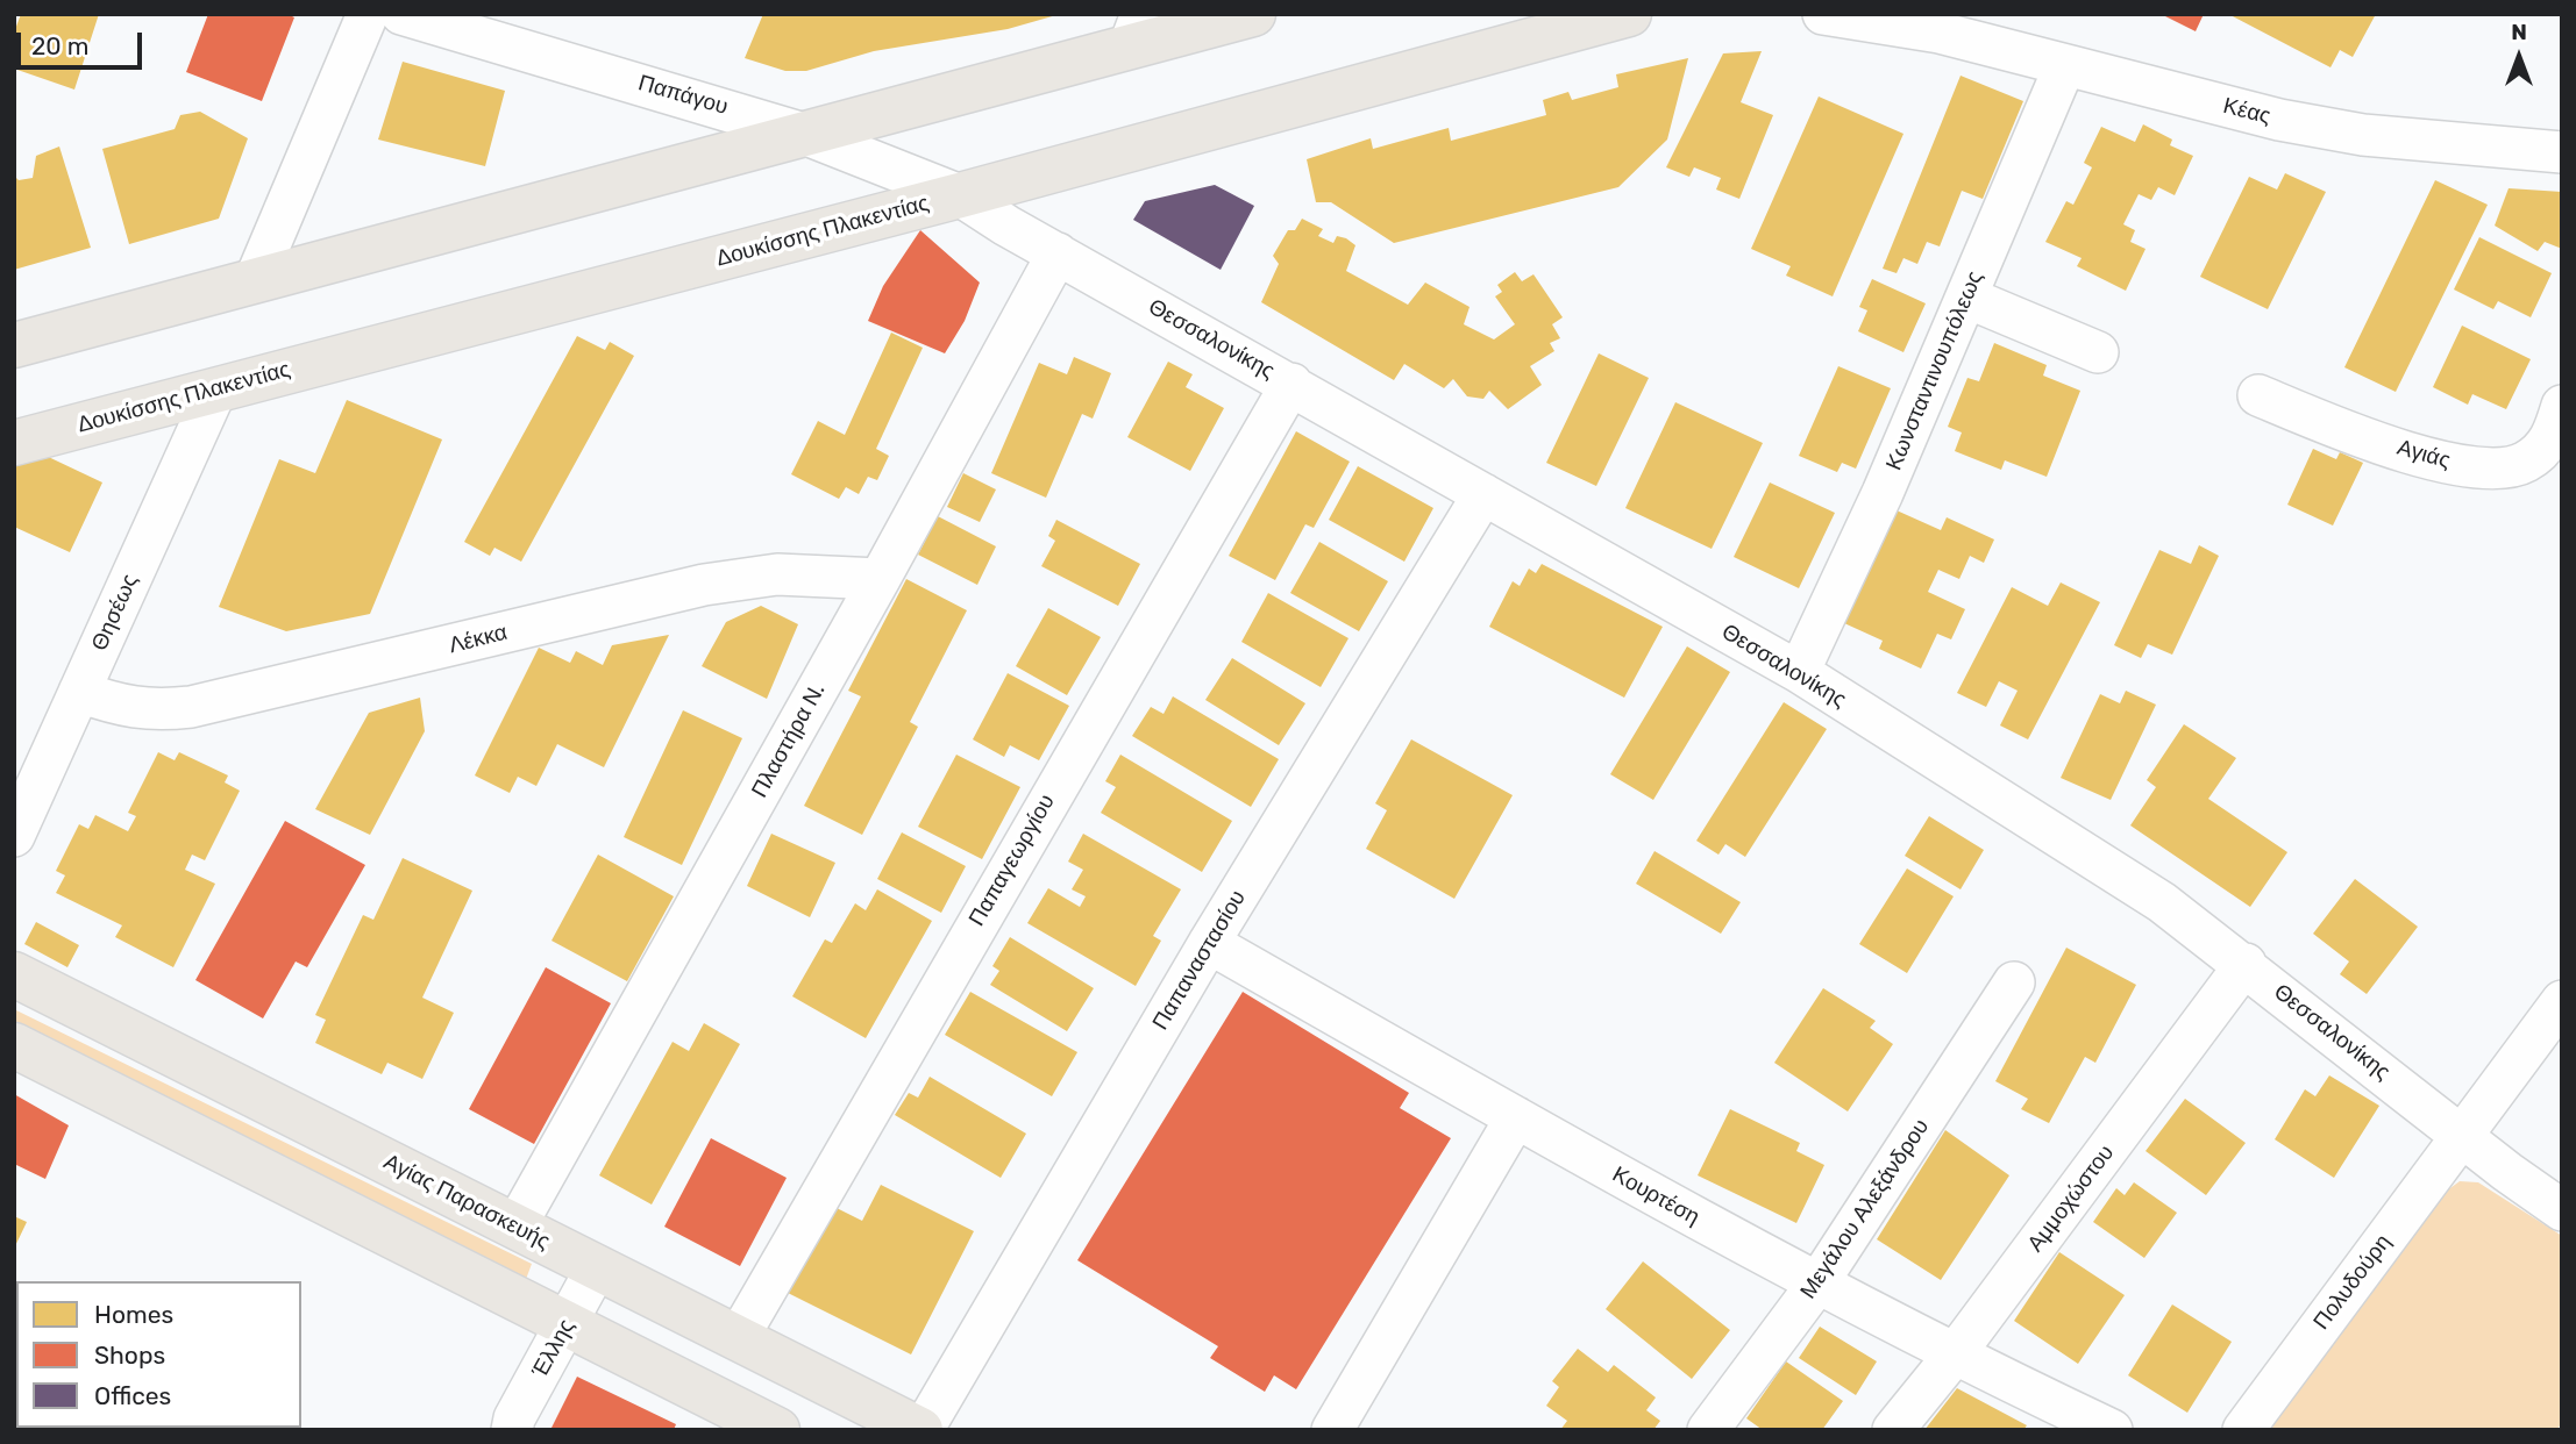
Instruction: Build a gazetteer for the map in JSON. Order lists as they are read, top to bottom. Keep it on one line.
{"streets":{"main road":["Δουκίσσης Πλακεντίας","Αγίας Παρασκευής"],"street":["Παπάγου","Κέας","Θεσσαλονίκης","Κωνσταντινουπόλεως","Αγιάς","Θησέως","Λέκκα","Πλαστήρα Ν.","Παπαγεωργίου","Παπαναστασίου","Κουρτέση","Αμμοχώστου","Μεγάλου Αλεξάνδρου","Πολυδούρη","Έλλης"]},"crossings":[["Παπάγου","Δουκίσσης Πλακεντίας"],["Παπάγου","Θεσσαλονίκης"],["Κέας","Κωνσταντινουπόλεως"],["Δουκίσσης Πλακεντίας","Θεσσαλονίκης"],["Δουκίσσης Πλακεντίας","Θησέως"],["Θεσσαλονίκης","Κωνσταντινουπόλεως"],["Θεσσαλονίκης","Πλαστήρα Ν."],["Θεσσαλονίκης","Παπαγεωργίου"],["Θεσσαλονίκης","Παπαναστασίου"],["Θεσσαλονίκης","Αμμοχώστου"],["Θεσσαλονίκης","Πολυδούρη"],["Θησέως","Λέκκα"],["Λέκκα","Πλαστήρα Ν."],["Πλαστήρα Ν.","Αγίας Παρασκευής"],["Παπαγεωργίου","Αγίας Παρασκευής"],["Παπαναστασίου","Κουρτέση"],["Παπαναστασίου","Αγίας Παρασκευής"],["Κουρτέση","Αμμοχώστου"],["Κουρτέση","Μεγάλου Αλεξάνδρου"],["Αγίας Παρασκευής","Έλλης"]],"legend":["Homes","Shops","Offices"],"scale_bar":"20 m","north":"top"}
